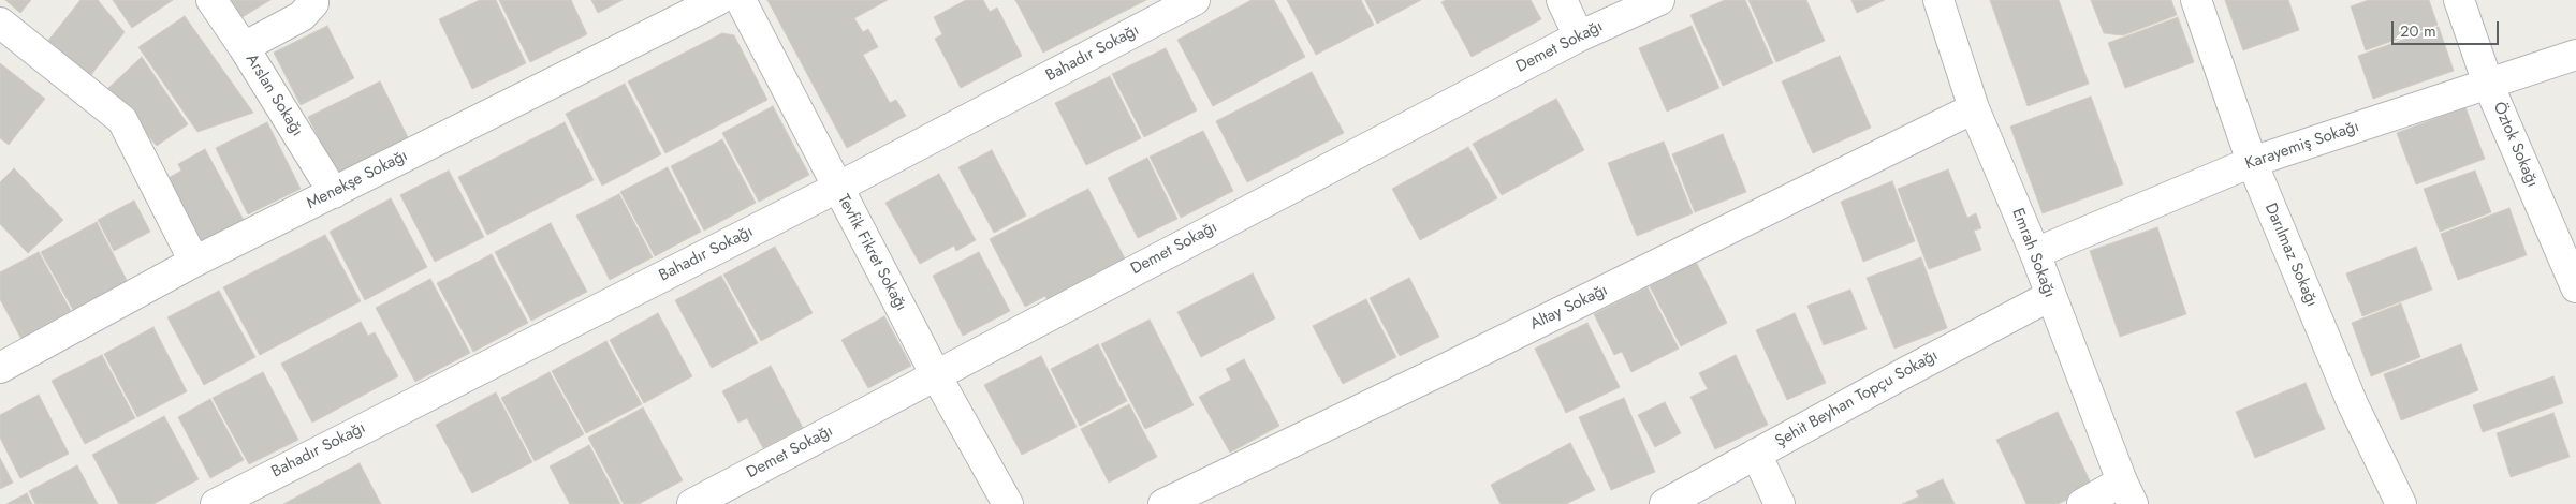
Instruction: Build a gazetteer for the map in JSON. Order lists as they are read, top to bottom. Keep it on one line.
{"streets":{"street":["Demet Sokağı","Bahadır Sokağı","Arslan Sokağı","Öztok Sokağı","Karayemiş Sokağı","Menekşe Sokağı","Tevfik Fikret Sokağı","Emrah Sokağı","Darılmaz Sokağı","Altay Sokağı","Şehit Beyhan Topçu Sokağı"]},"crossings":[["Demet Sokağı","Tevfik Fikret Sokağı"],["Bahadır Sokağı","Tevfik Fikret Sokağı"],["Arslan Sokağı","Menekşe Sokağı"],["Öztok Sokağı","Karayemiş Sokağı"],["Karayemiş Sokağı","Emrah Sokağı"],["Karayemiş Sokağı","Darılmaz Sokağı"],["Emrah Sokağı","Altay Sokağı"],["Emrah Sokağı","Şehit Beyhan Topçu Sokağı"]],"scale_bar":"20 m"}
